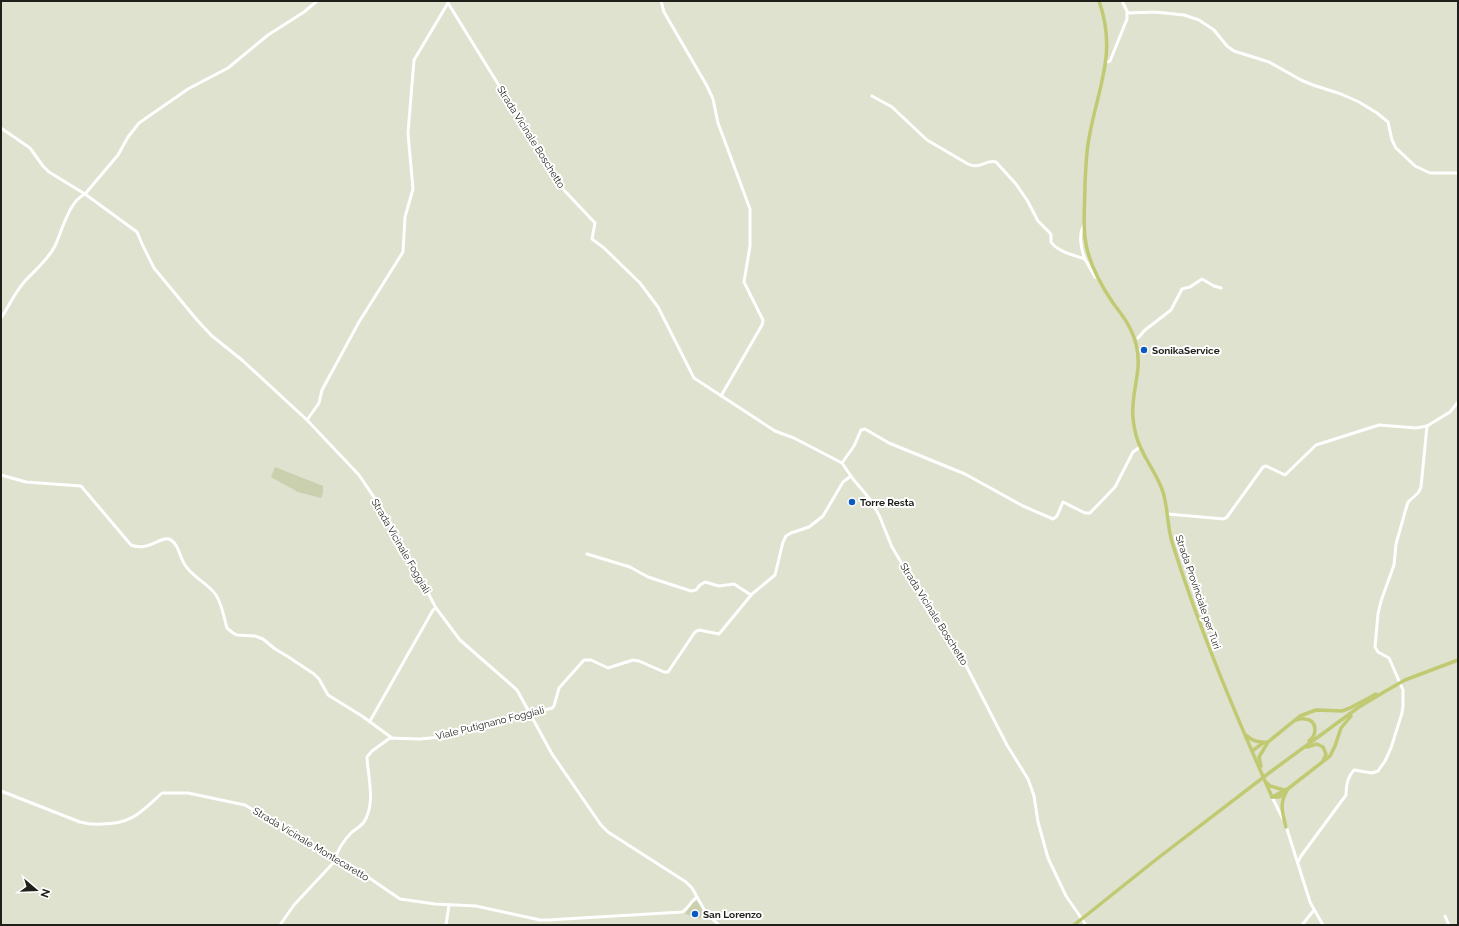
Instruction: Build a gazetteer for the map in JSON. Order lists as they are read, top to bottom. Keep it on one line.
{"streets":{"main road":["Strada Provinciale per Turi"],"street":["Strada Vicinale Boschetto","Strada Vicinale Foggiali","Viale Putignano Foggiali","Strada Vicinale Montecaretto"]},"crossings":[["Strada Vicinale Boschetto","Viale Putignano Foggiali"],["Strada Vicinale Foggiali","Viale Putignano Foggiali"],["Strada Vicinale Foggiali","Strada Vicinale Montecaretto"]],"places":["SonikaService","Torre Resta","San Lorenzo"],"north":"right"}
